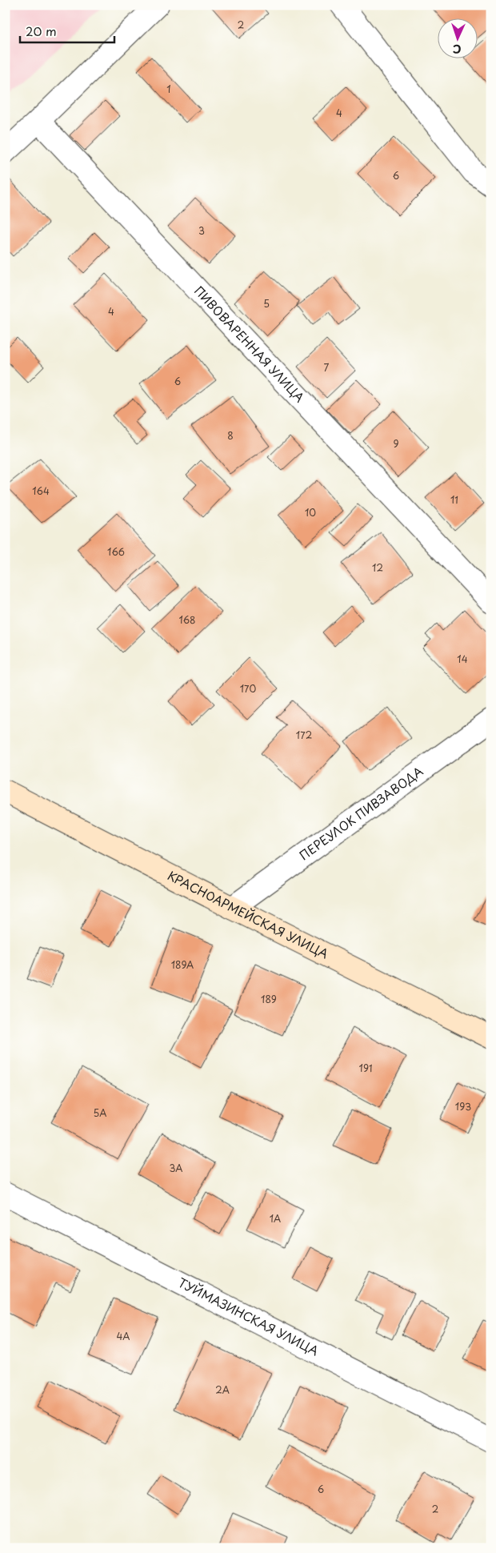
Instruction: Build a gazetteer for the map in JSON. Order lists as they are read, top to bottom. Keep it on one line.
{"streets":{"main road":["КРАСНОАРМЕЙСКАЯ УЛИЦА"],"street":["ПИВОВАРЕННАЯ УЛИЦА","ПЕРЕУЛОК ПИВЗАВОДА","ТУЙМАЗИНСКАЯ УЛИЦА"]},"crossings":[["ПЕРЕУЛОК ПИВЗАВОДА","КРАСНОАРМЕЙСКАЯ УЛИЦА"]],"house_numbers":["2","1","4","6","3","5","4","7","6","8","9","164","11","10","166","12","168","14","170","172","189А","189","191","193","5А","3А","1А","4А","2А","6","2"],"scale_bar":"20 m","north":"bottom"}
